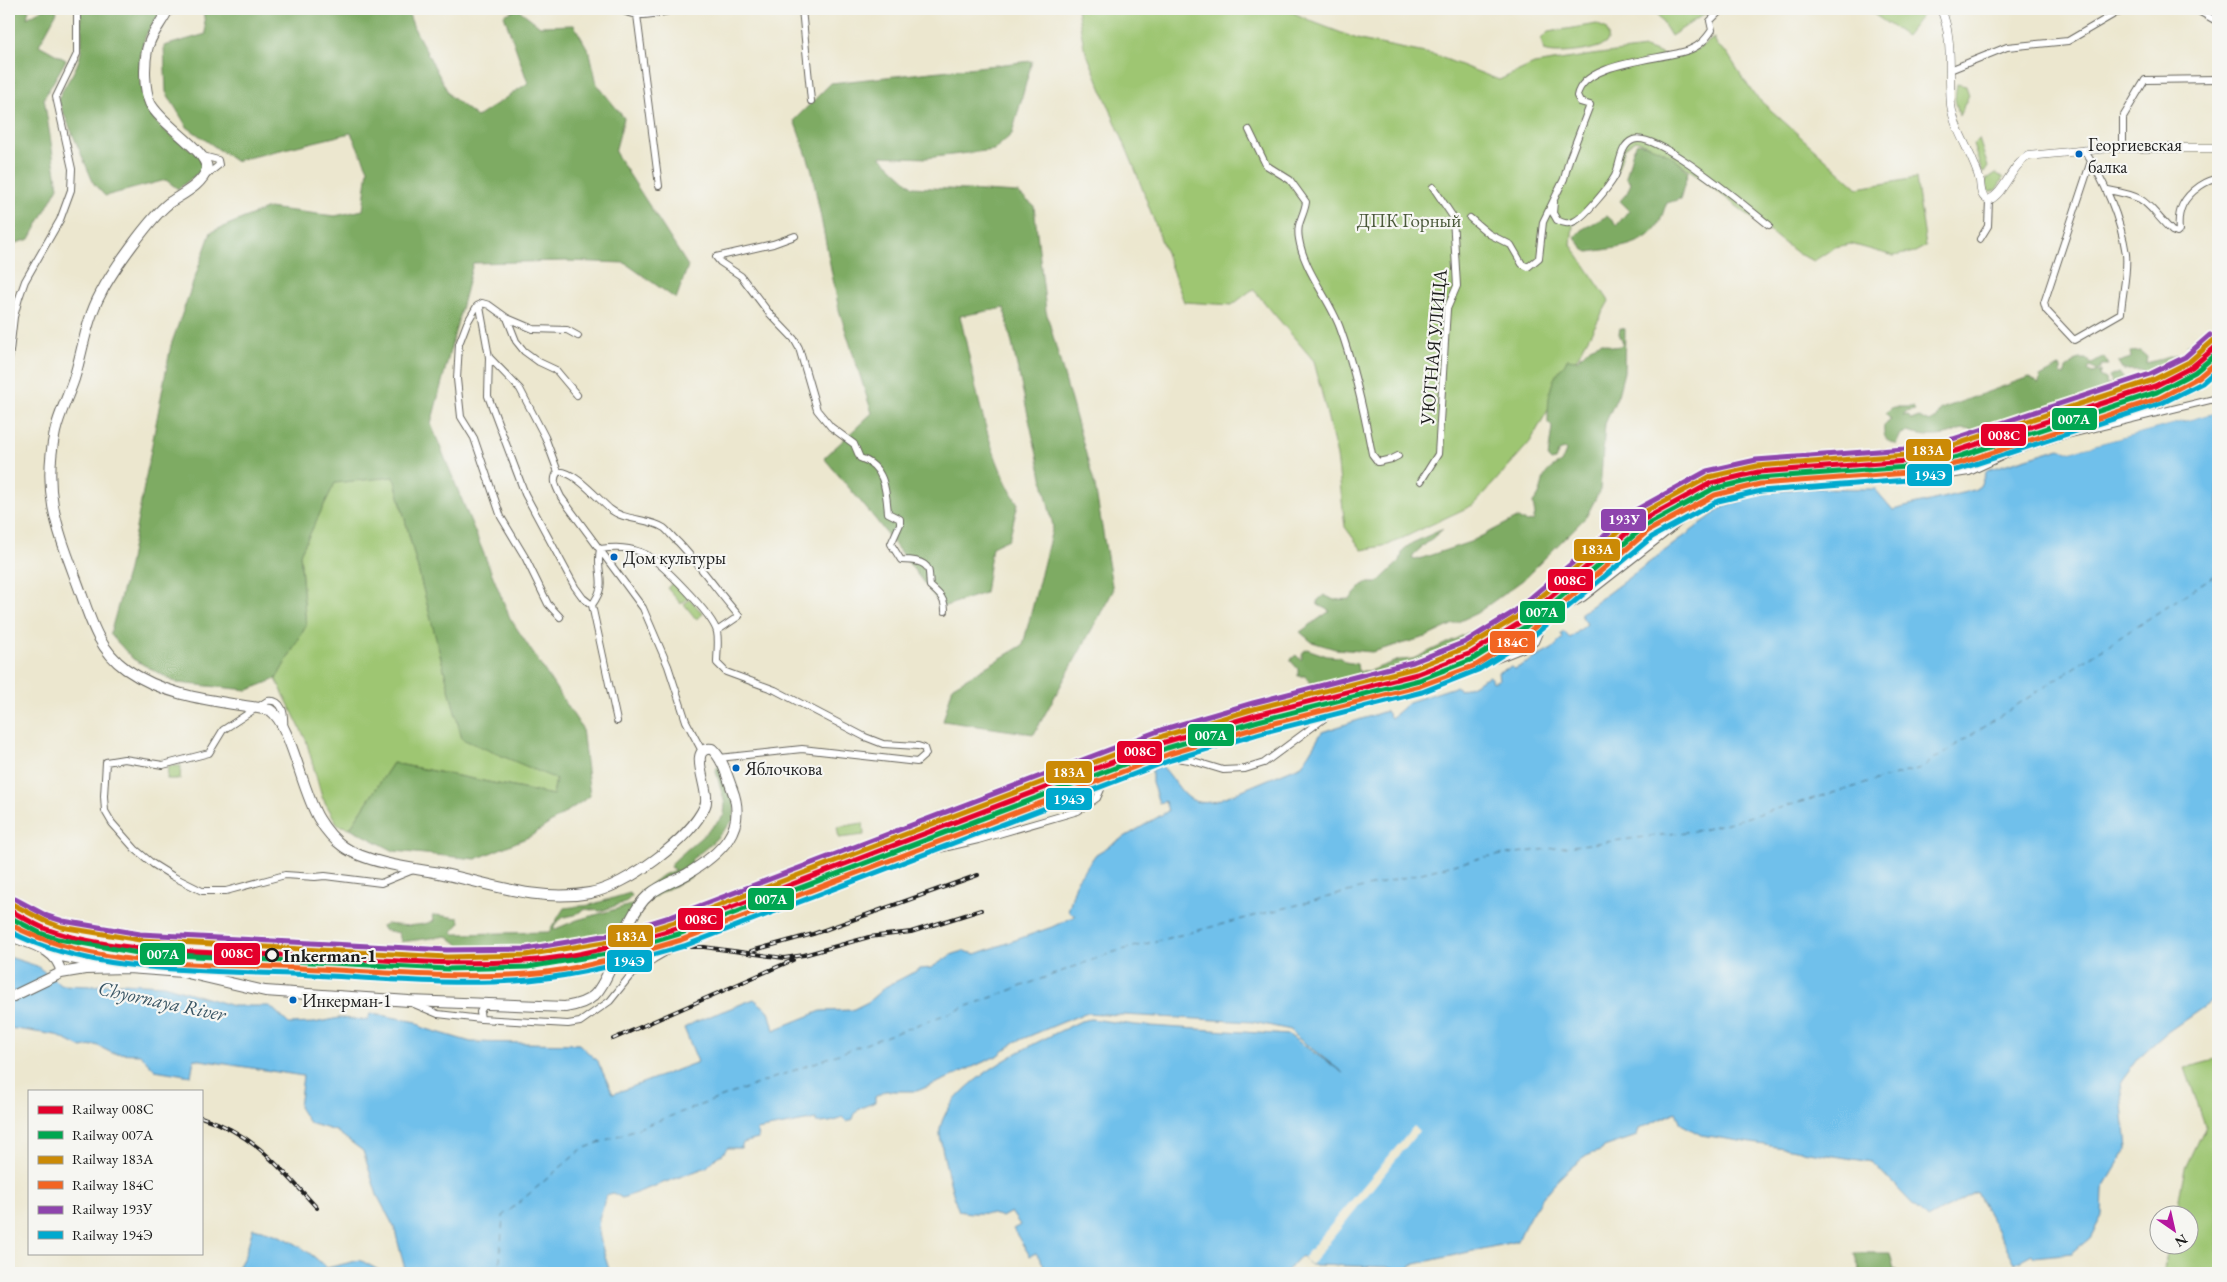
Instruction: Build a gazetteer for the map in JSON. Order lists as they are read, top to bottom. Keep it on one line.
{"streets":{"street":["УЮТНАЯ УЛИЦА"]},"water":["Chyornaya River"],"parks":["ДПК Горный"],"places":["Георгиевская балка","Дом культуры","Яблочкова","Inkerman-1","Инкерман-1"],"lines":["rail line 193У","rail line 183А","rail line 008С","rail line 007А","rail line 184С","rail line 194Э"],"legend":["Railway 008С","Railway 007А","Railway 183А","Railway 184С","Railway 193У","Railway 194Э"],"north":"bottom right"}
